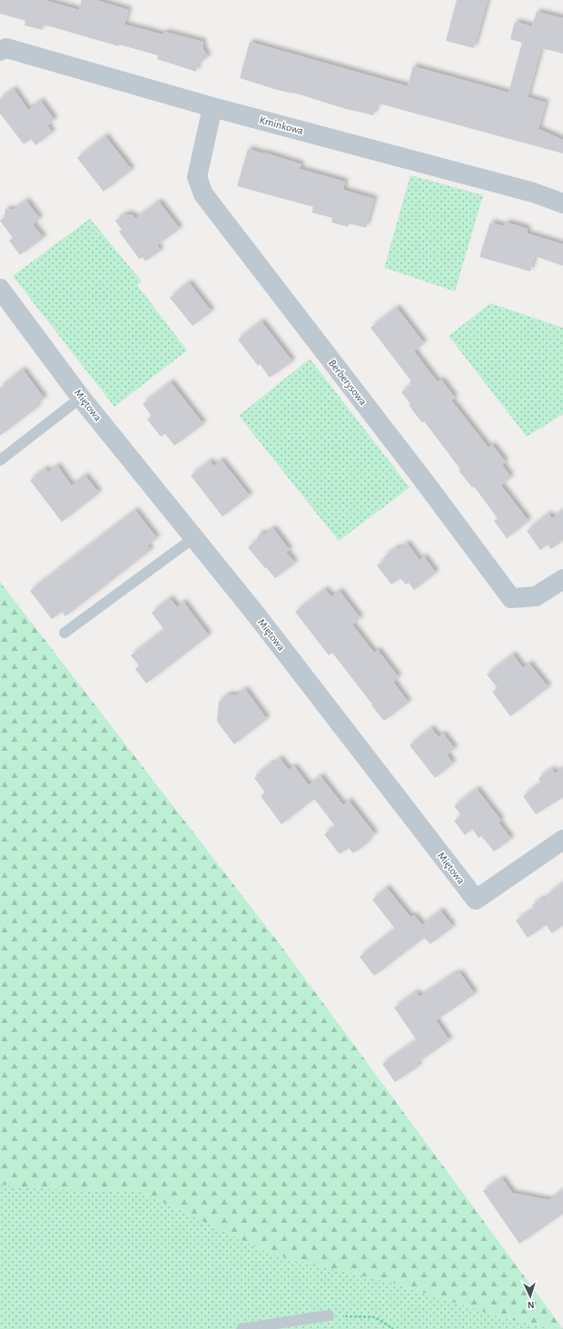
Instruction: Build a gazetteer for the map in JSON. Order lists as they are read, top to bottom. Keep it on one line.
{"streets":{"street":["Kminkowa","Berberysowa","Miętowa"]},"crossings":[["Kminkowa","Berberysowa"]],"north":"bottom"}
